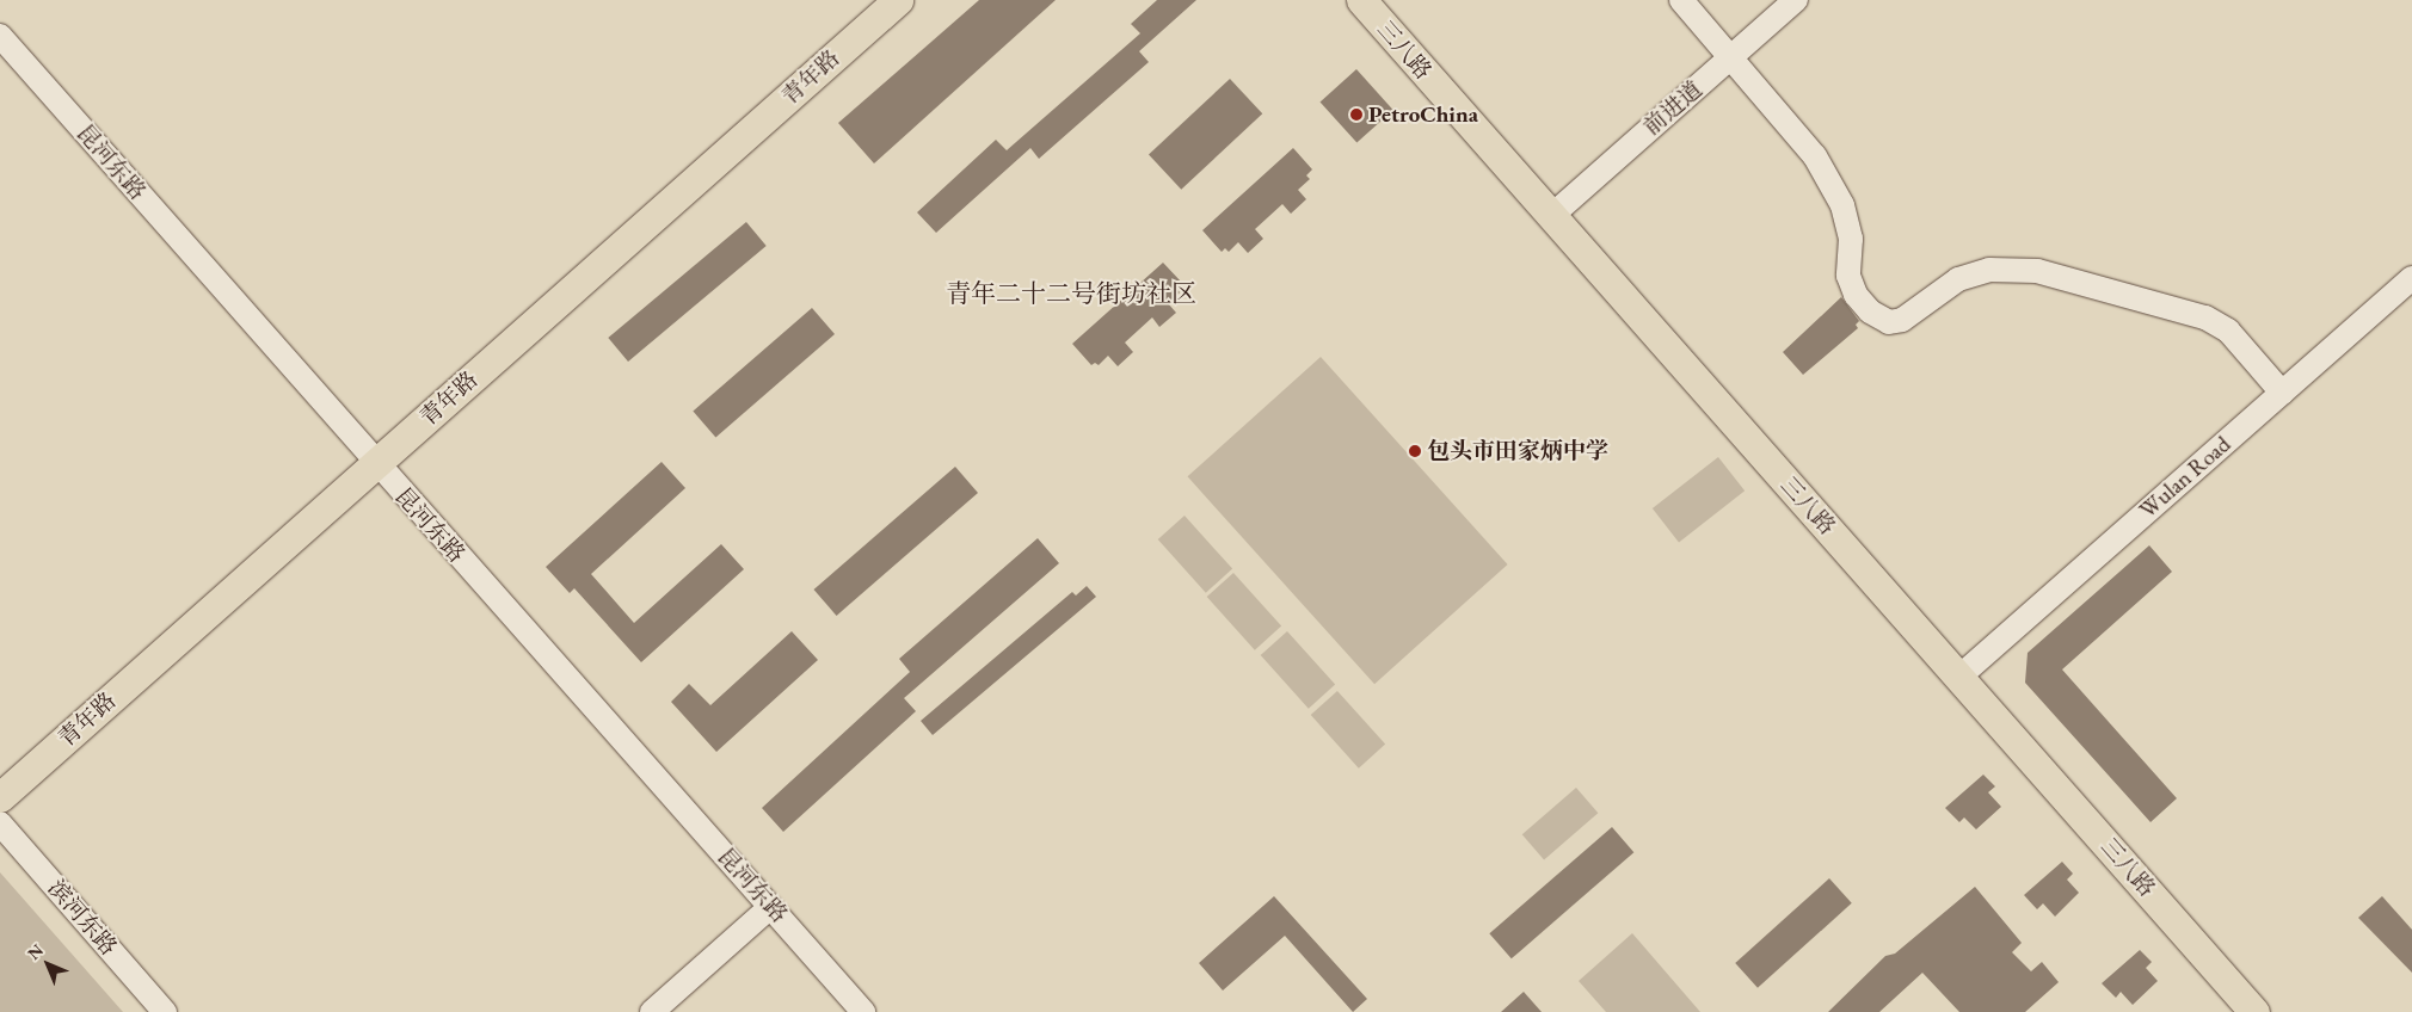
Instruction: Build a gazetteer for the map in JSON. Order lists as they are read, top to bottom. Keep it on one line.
{"streets":{"main road":["三八路","青年路"],"street":["前进道","昆河东路","Wulan Road","滨河东路"]},"crossings":[["三八路","前进道"],["三八路","Wulan Road"],["青年路","昆河东路"]],"districts":["青年二十二号街坊社区"],"places":["PetroChina","包头市田家炳中学"],"north":"top left"}
